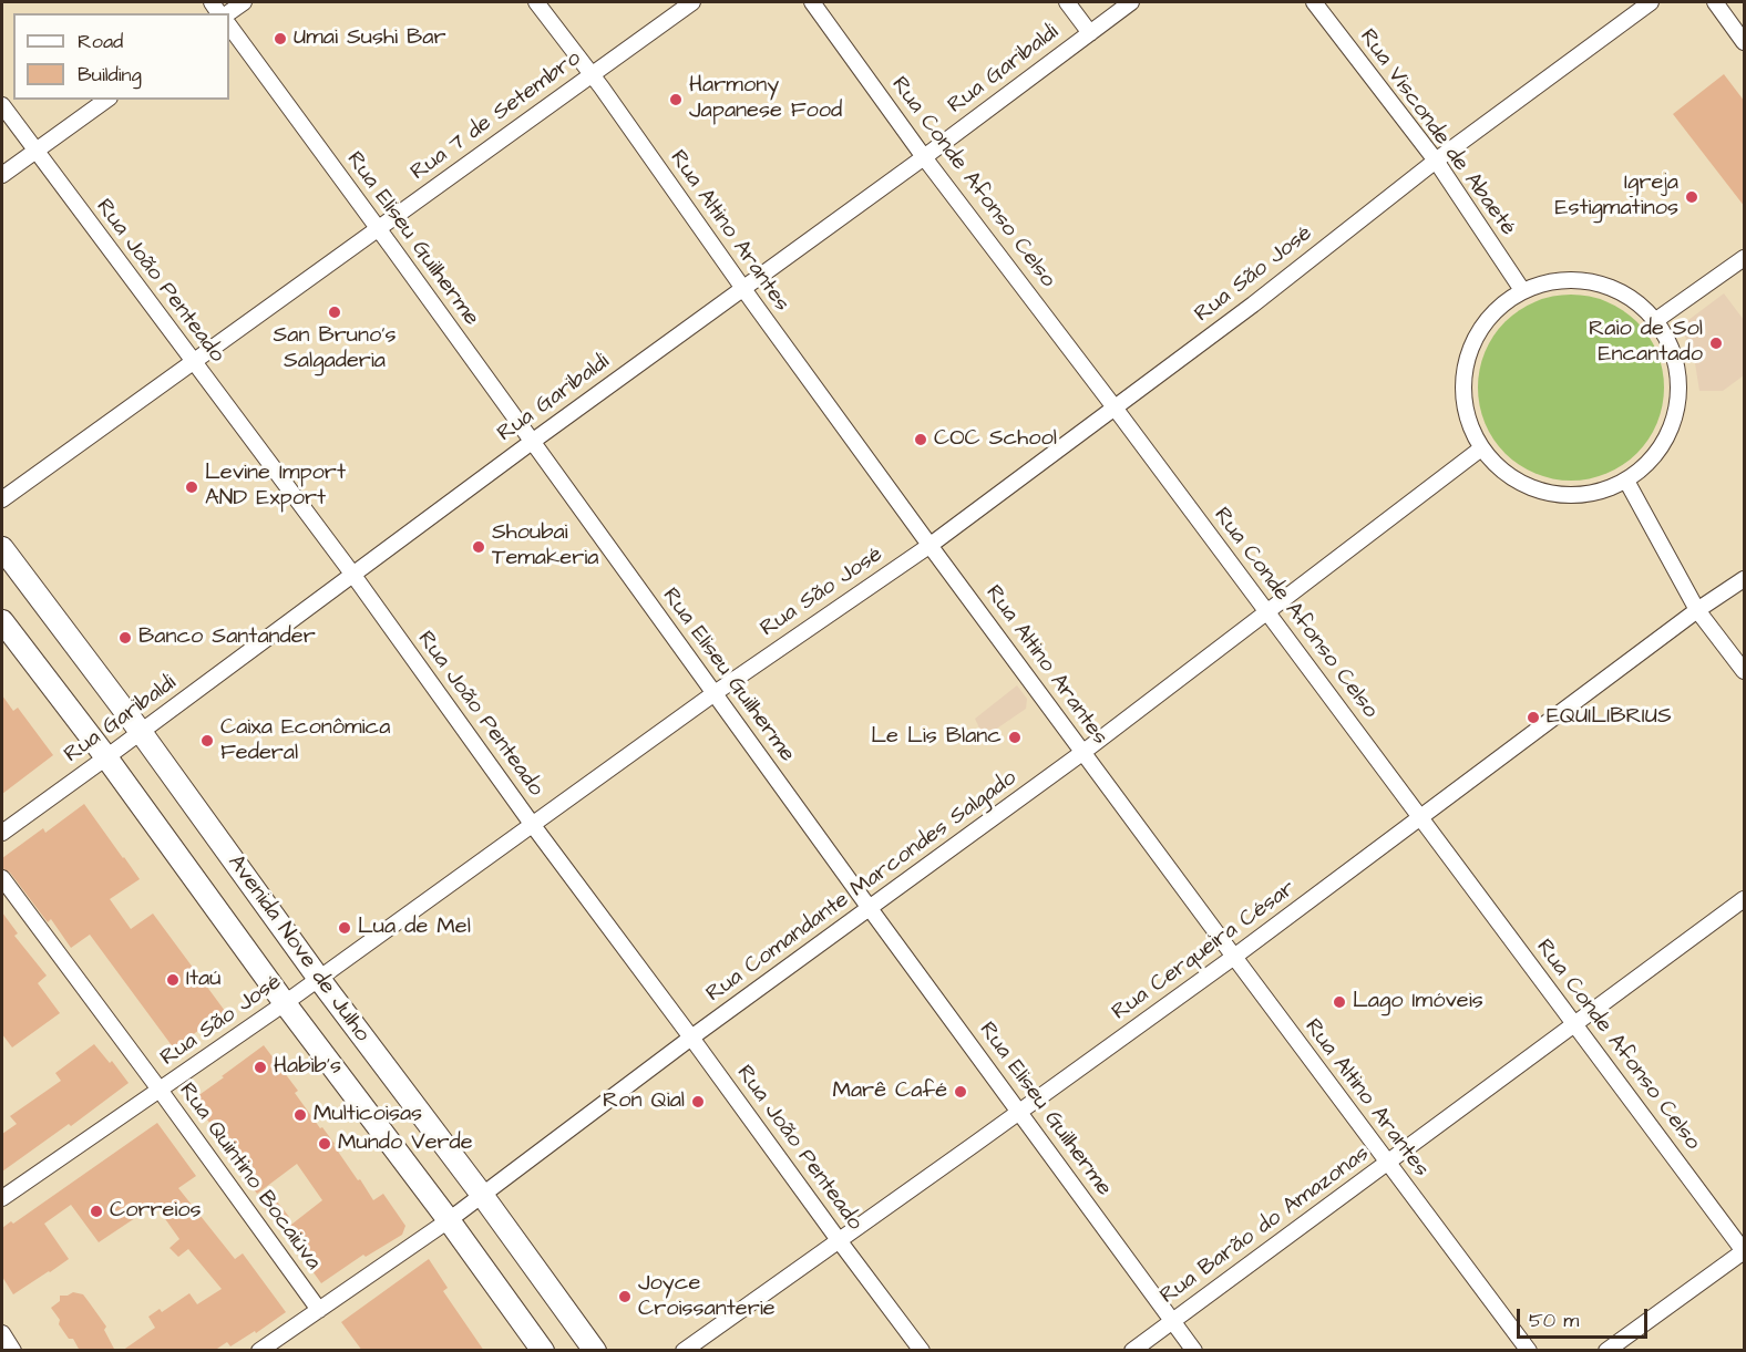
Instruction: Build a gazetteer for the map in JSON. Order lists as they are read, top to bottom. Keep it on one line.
{"streets":{"main road":["Avenida Nove de Julho"],"street":["Rua Garibaldi","Rua 7 de Setembro","Rua Visconde de Abaeté","Rua Conde Afonso Celso","Rua Altino Arantes","Rua Eliseu Guilherme","Rua São José","Rua João Penteado","Rua Comandante Marcondes Salgado","Rua Cerqueira César","Rua Quintino Bocaiúva","Rua Barão do Amazonas"]},"crossings":[["Rua Garibaldi","Rua Conde Afonso Celso"],["Rua Garibaldi","Rua Altino Arantes"],["Rua Garibaldi","Rua Eliseu Guilherme"],["Rua Garibaldi","Rua João Penteado"],["Rua Garibaldi","Avenida Nove de Julho"],["Rua 7 de Setembro","Rua Altino Arantes"],["Rua 7 de Setembro","Rua Eliseu Guilherme"],["Rua 7 de Setembro","Rua João Penteado"],["Rua Visconde de Abaeté","Rua São José"],["Rua Visconde de Abaeté","Rua Comandante Marcondes Salgado"],["Rua Conde Afonso Celso","Rua São José"],["Rua Conde Afonso Celso","Rua Comandante Marcondes Salgado"],["Rua Conde Afonso Celso","Rua Cerqueira César"],["Rua Conde Afonso Celso","Rua Barão do Amazonas"],["Rua Altino Arantes","Rua São José"],["Rua Altino Arantes","Rua Comandante Marcondes Salgado"],["Rua Altino Arantes","Rua Cerqueira César"],["Rua Altino Arantes","Rua Barão do Amazonas"],["Rua Eliseu Guilherme","Rua São José"],["Rua Eliseu Guilherme","Rua Comandante Marcondes Salgado"],["Rua Eliseu Guilherme","Rua Cerqueira César"],["Rua Eliseu Guilherme","Rua Barão do Amazonas"],["Rua São José","Rua João Penteado"],["Rua São José","Avenida Nove de Julho"],["Rua São José","Rua Quintino Bocaiúva"],["Rua João Penteado","Rua Comandante Marcondes Salgado"],["Rua João Penteado","Rua Cerqueira César"],["Rua Comandante Marcondes Salgado","Avenida Nove de Julho"],["Rua Comandante Marcondes Salgado","Rua Quintino Bocaiúva"]],"places":["Umai Sushi Bar","Harmony Japanese Food","Igreja Estigmatinos","San Bruno's Salgaderia","Raio de Sol Encantado","COC School","Levine Import AND Export","Shoubai Temakeria","Banco Santander","EQUILIBRIUS","Le Lis Blanc","Caixa Econômica Federal","Lua de Mel","Itaú","Lago Imóveis","Habib's","Marê Café","Ron Qial","Multicoisas","Mundo Verde","Correios","Joyce Croissanterie"],"legend":["Road","Building"],"scale_bar":"50 m"}
